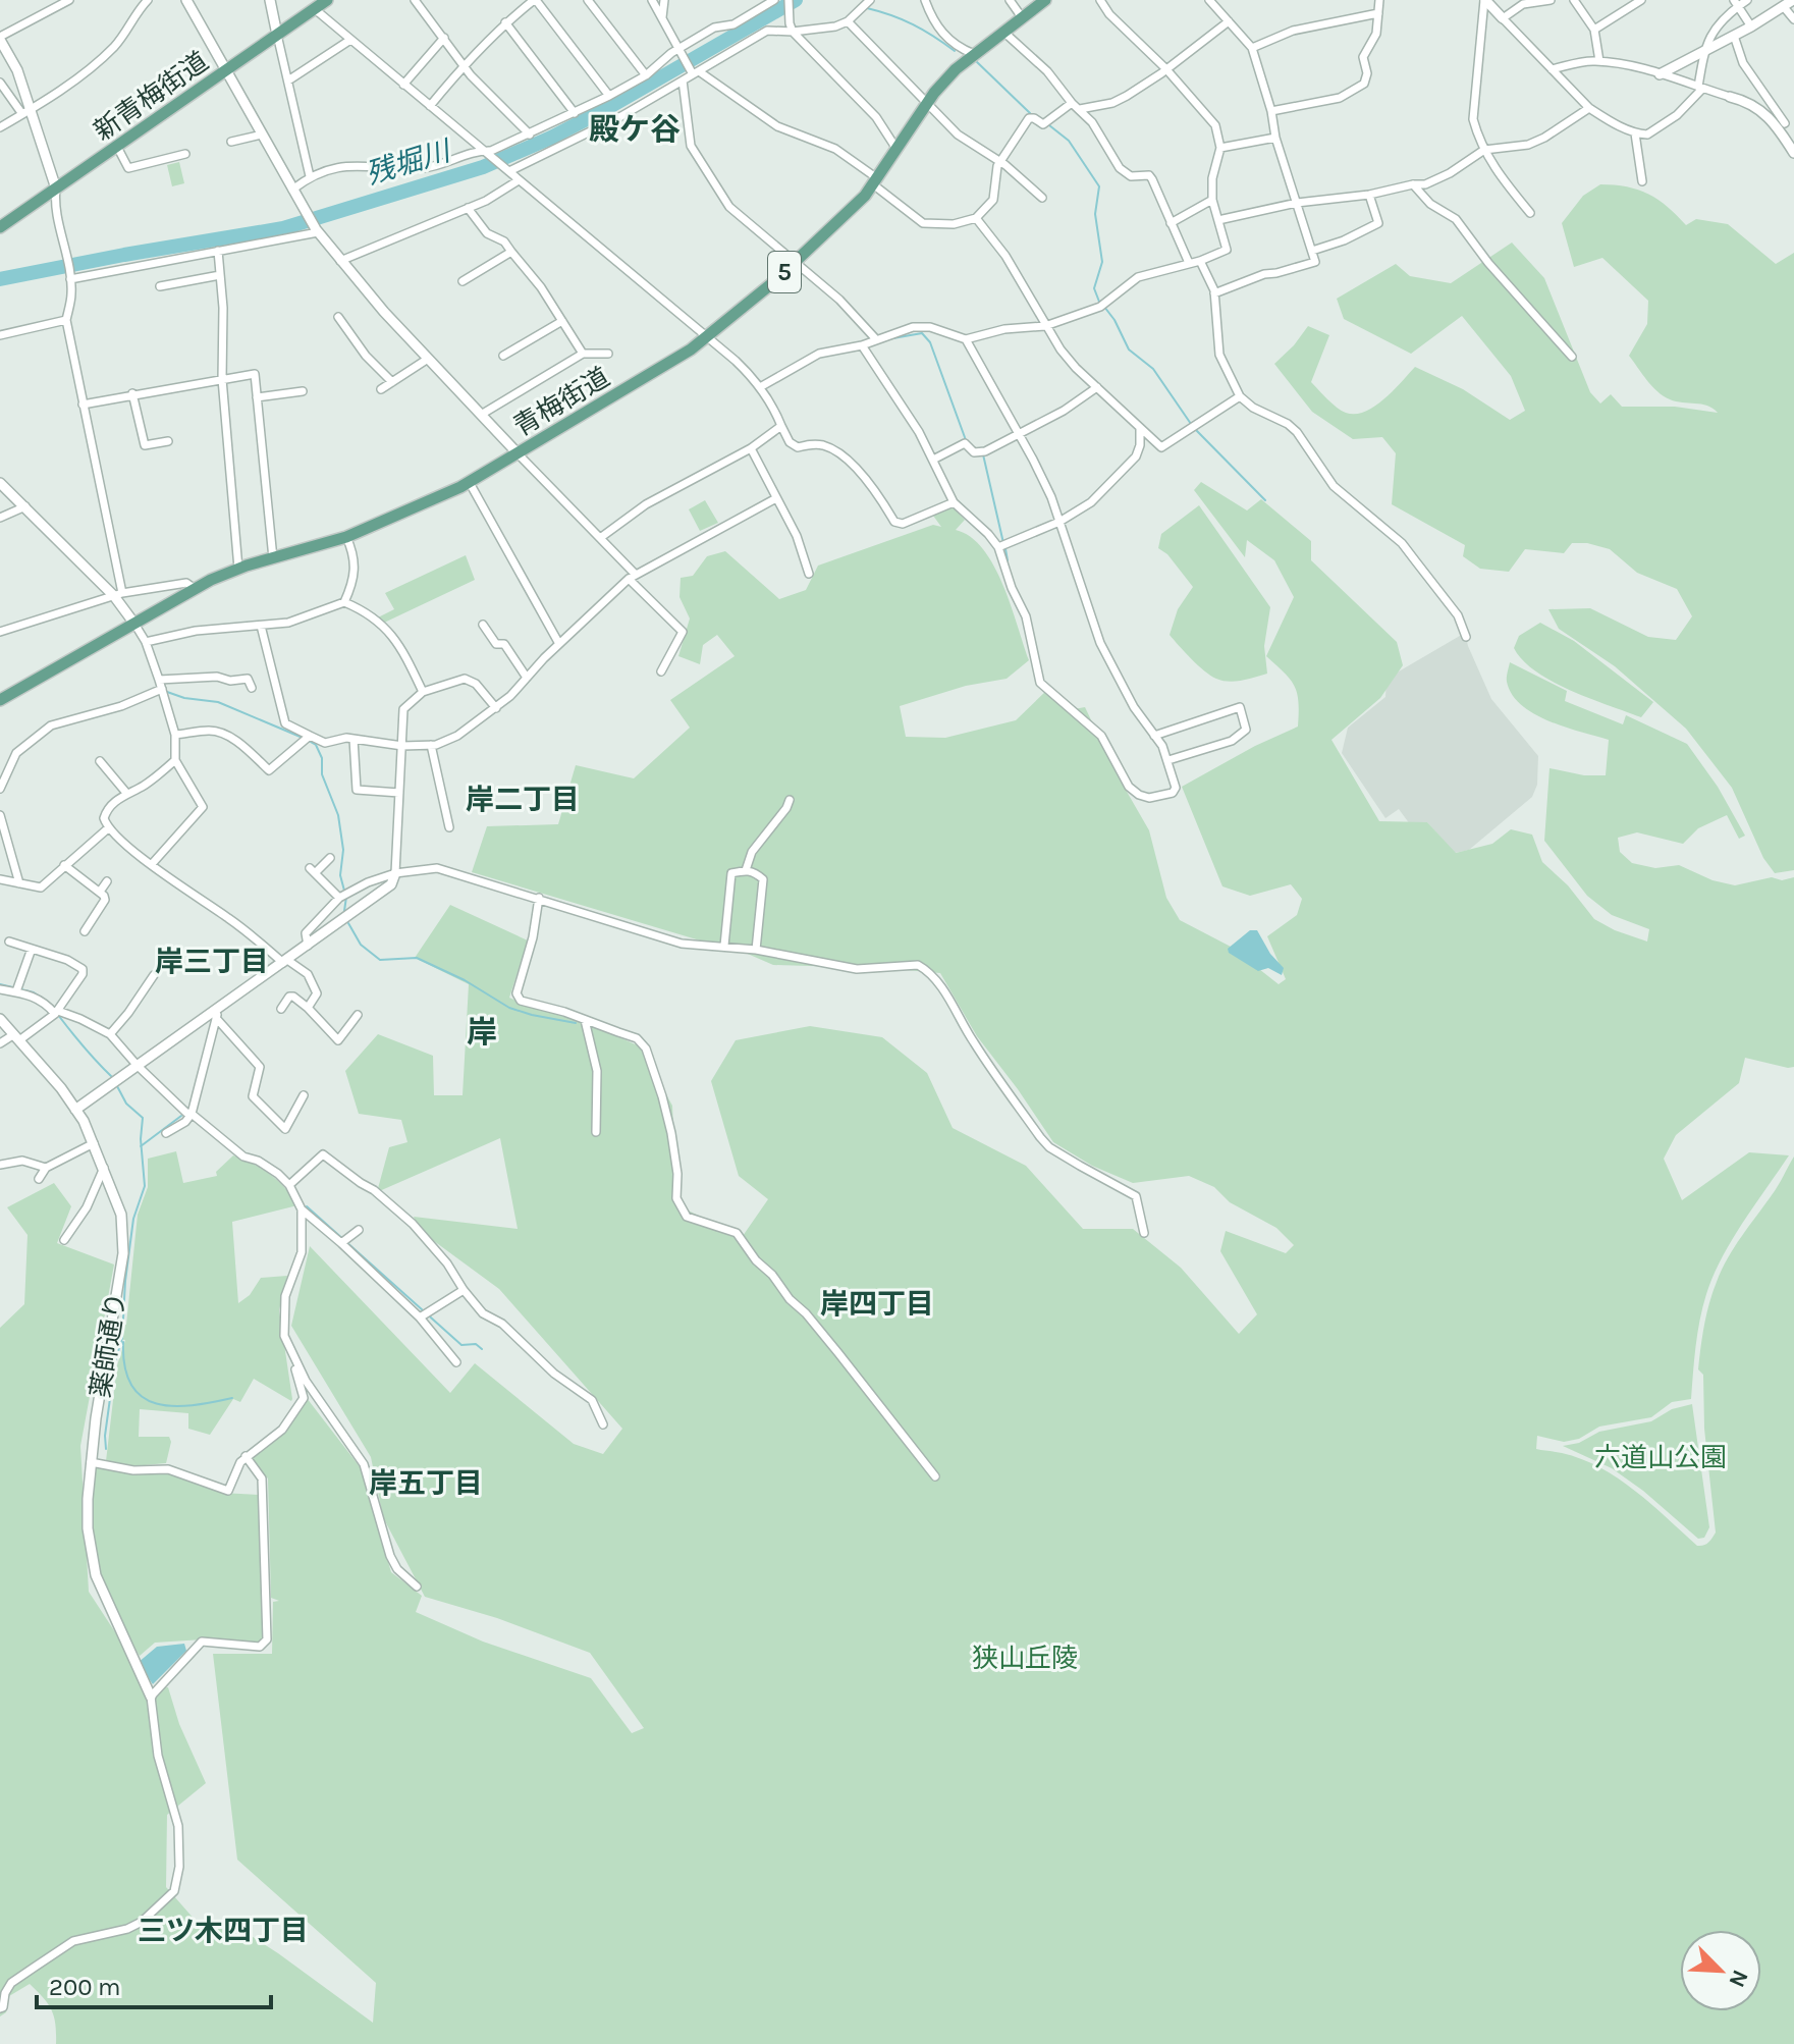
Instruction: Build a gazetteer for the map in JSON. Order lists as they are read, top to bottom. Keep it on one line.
{"streets":{"main road":["新青梅街道","5","青梅街道"],"street":["薬師通り"]},"districts":["殿ケ谷","岸二丁目","岸三丁目","岸","岸四丁目","岸五丁目","三ツ木四丁目"],"water":["残堀川"],"parks":["六道山公園","狭山丘陵"],"scale_bar":"200 m","north":"bottom right"}
